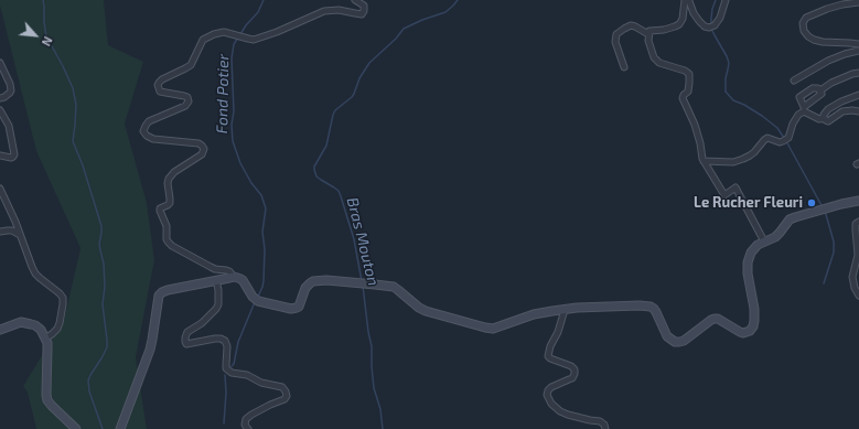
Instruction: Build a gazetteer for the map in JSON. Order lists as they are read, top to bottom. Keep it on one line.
{"water":["Fond Potier","Bras Mouton"],"places":["Le Rucher Fleuri"],"north":"bottom right"}
